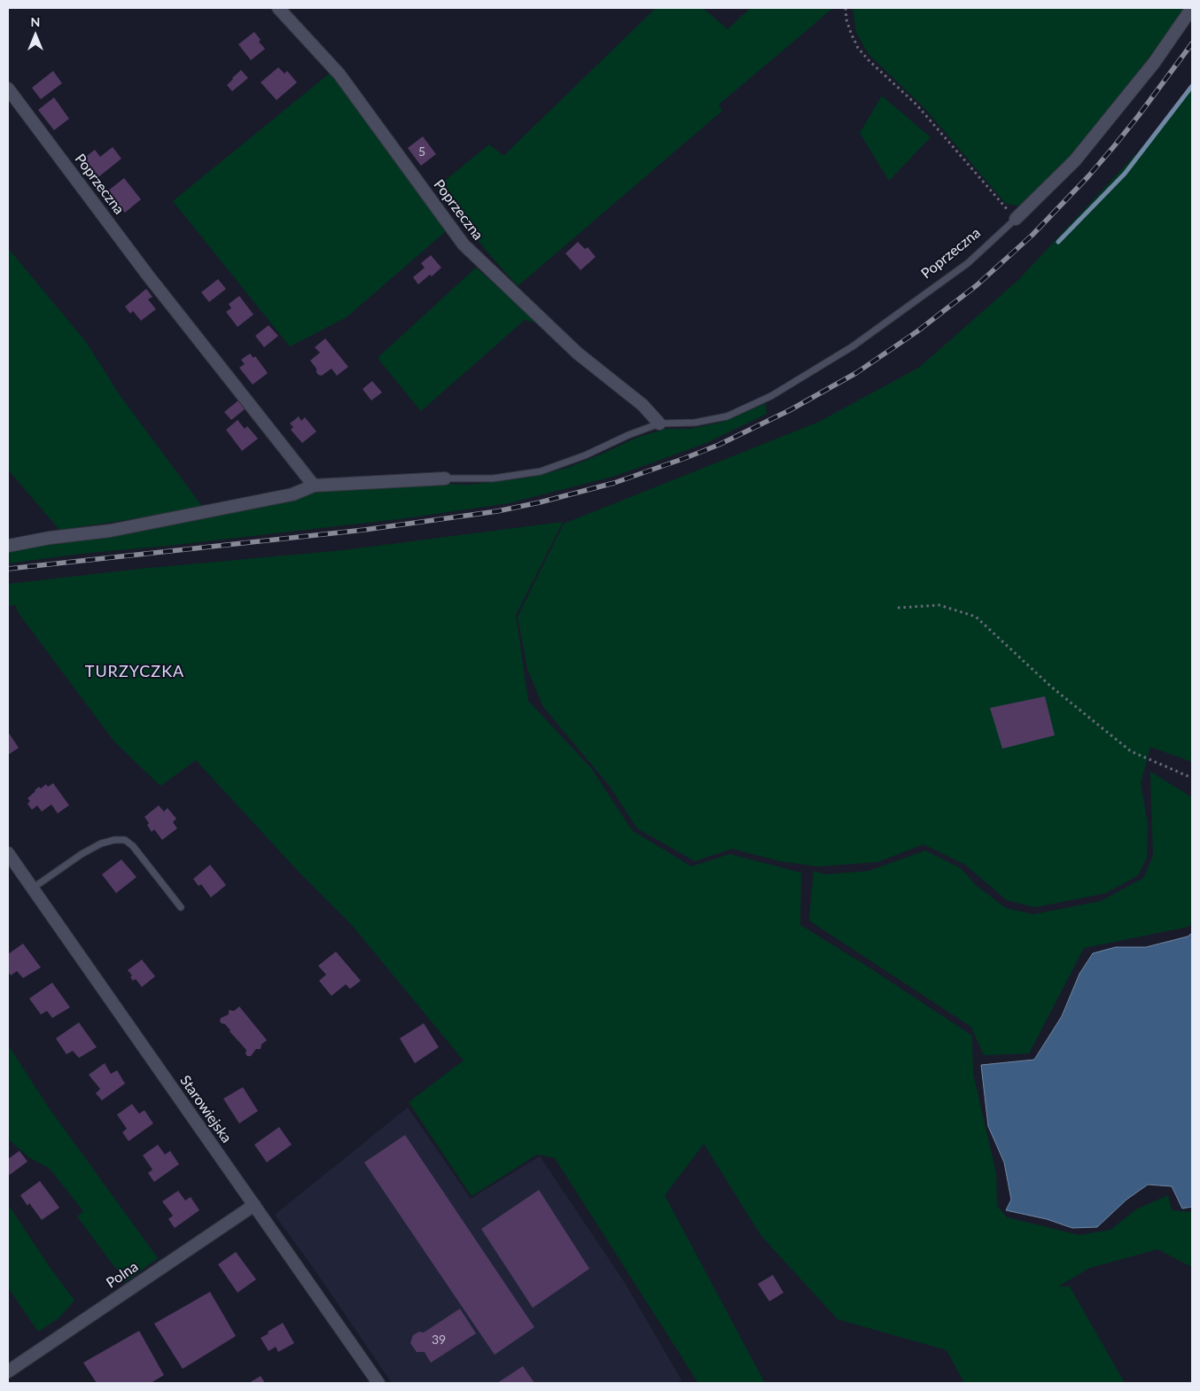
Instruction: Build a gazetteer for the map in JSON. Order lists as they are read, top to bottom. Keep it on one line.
{"streets":{"street":["Poprzeczna","Starowiejska","Polna"]},"crossings":[["Starowiejska","Polna"]],"districts":["TURZYCZKA"],"house_numbers":["5","39"],"north":"top"}
